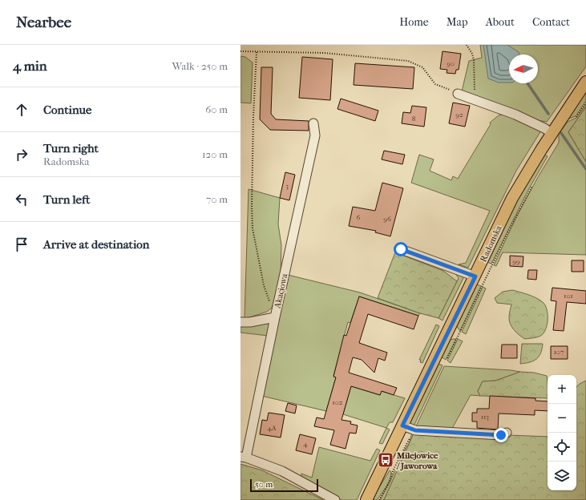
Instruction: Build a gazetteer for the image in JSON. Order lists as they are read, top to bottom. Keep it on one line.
{"streets":{"main road":["Radomska"],"street":["Akacjowa"]},"places":{"bus stop":["Milejowice / Jaworowa"]},"house_numbers":["90","92","8","3","6","96","99","101","107","102","113","4A","4"],"scale_bar":"50 m","north":"left","page":{"header":"Nearbee","nav":["Home","Map","About","Contact"],"heading":["4 min","Walk · 250 m"],"list":[["Continue","60 m"],["Turn right","Radomska","120 m"],["Turn left","70 m"],"Arrive at destination"],"map_buttons":["+","−"],"scale":"50 m"}}
